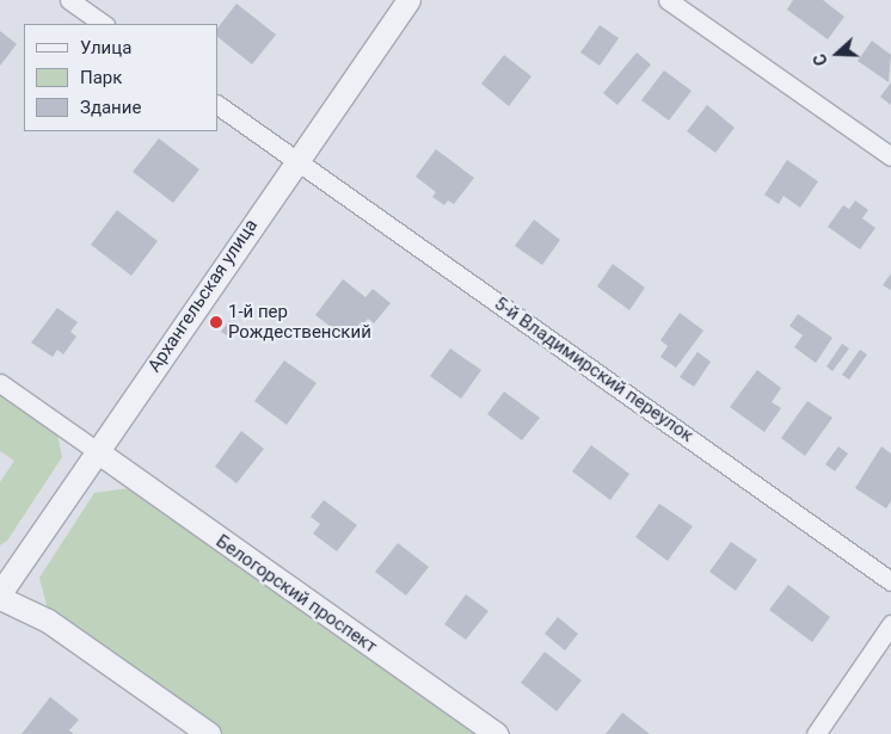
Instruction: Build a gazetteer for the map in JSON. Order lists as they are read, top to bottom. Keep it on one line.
{"streets":{"street":["Архангельская улица","5-й Владимирский переулок","Белогорский проспект"]},"crossings":[["Архангельская улица","5-й Владимирский переулок"],["Архангельская улица","Белогорский проспект"]],"places":["1-й пер Рождественский"],"legend":["Улица","Парк","Здание"],"north":"left"}
